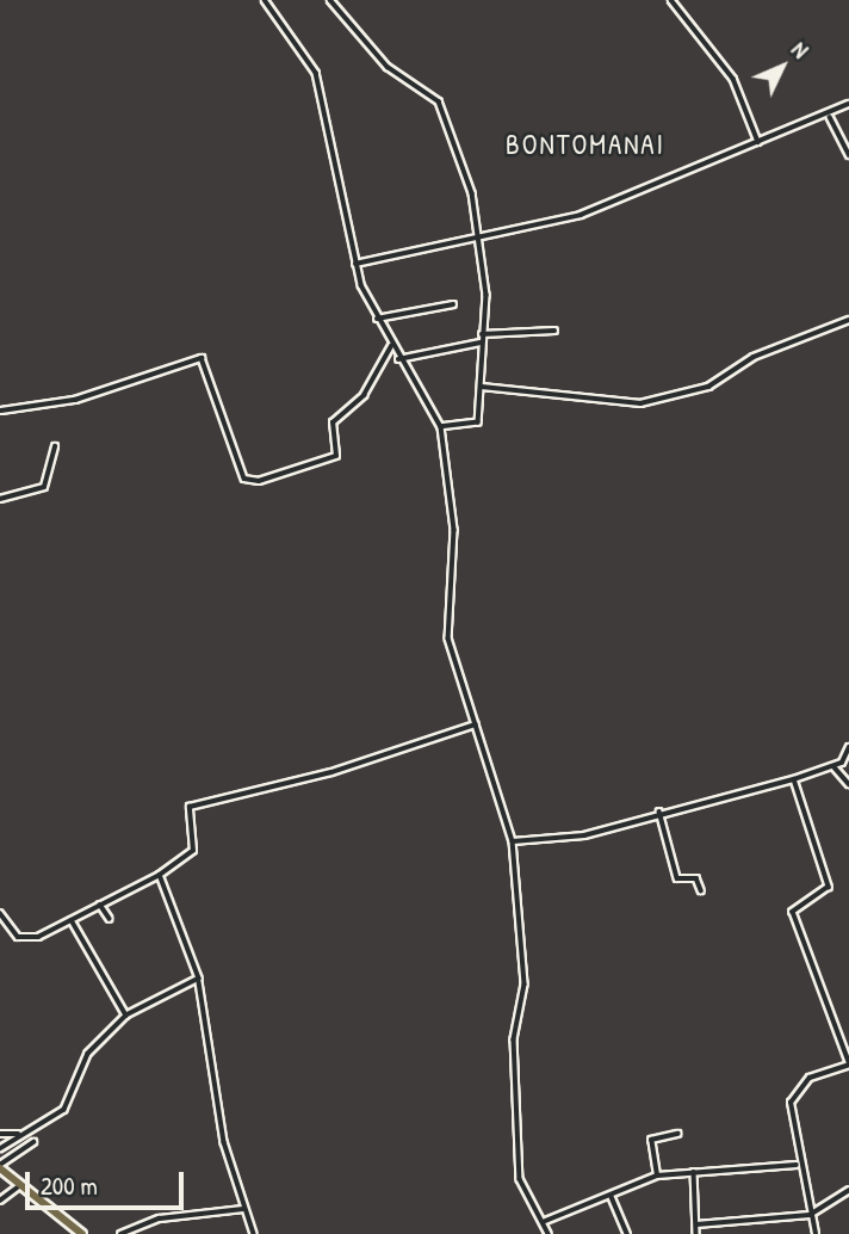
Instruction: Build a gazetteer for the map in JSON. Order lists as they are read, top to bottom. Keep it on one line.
{"districts":["BONTOMANAI"],"scale_bar":"200 m","north":"top right"}
